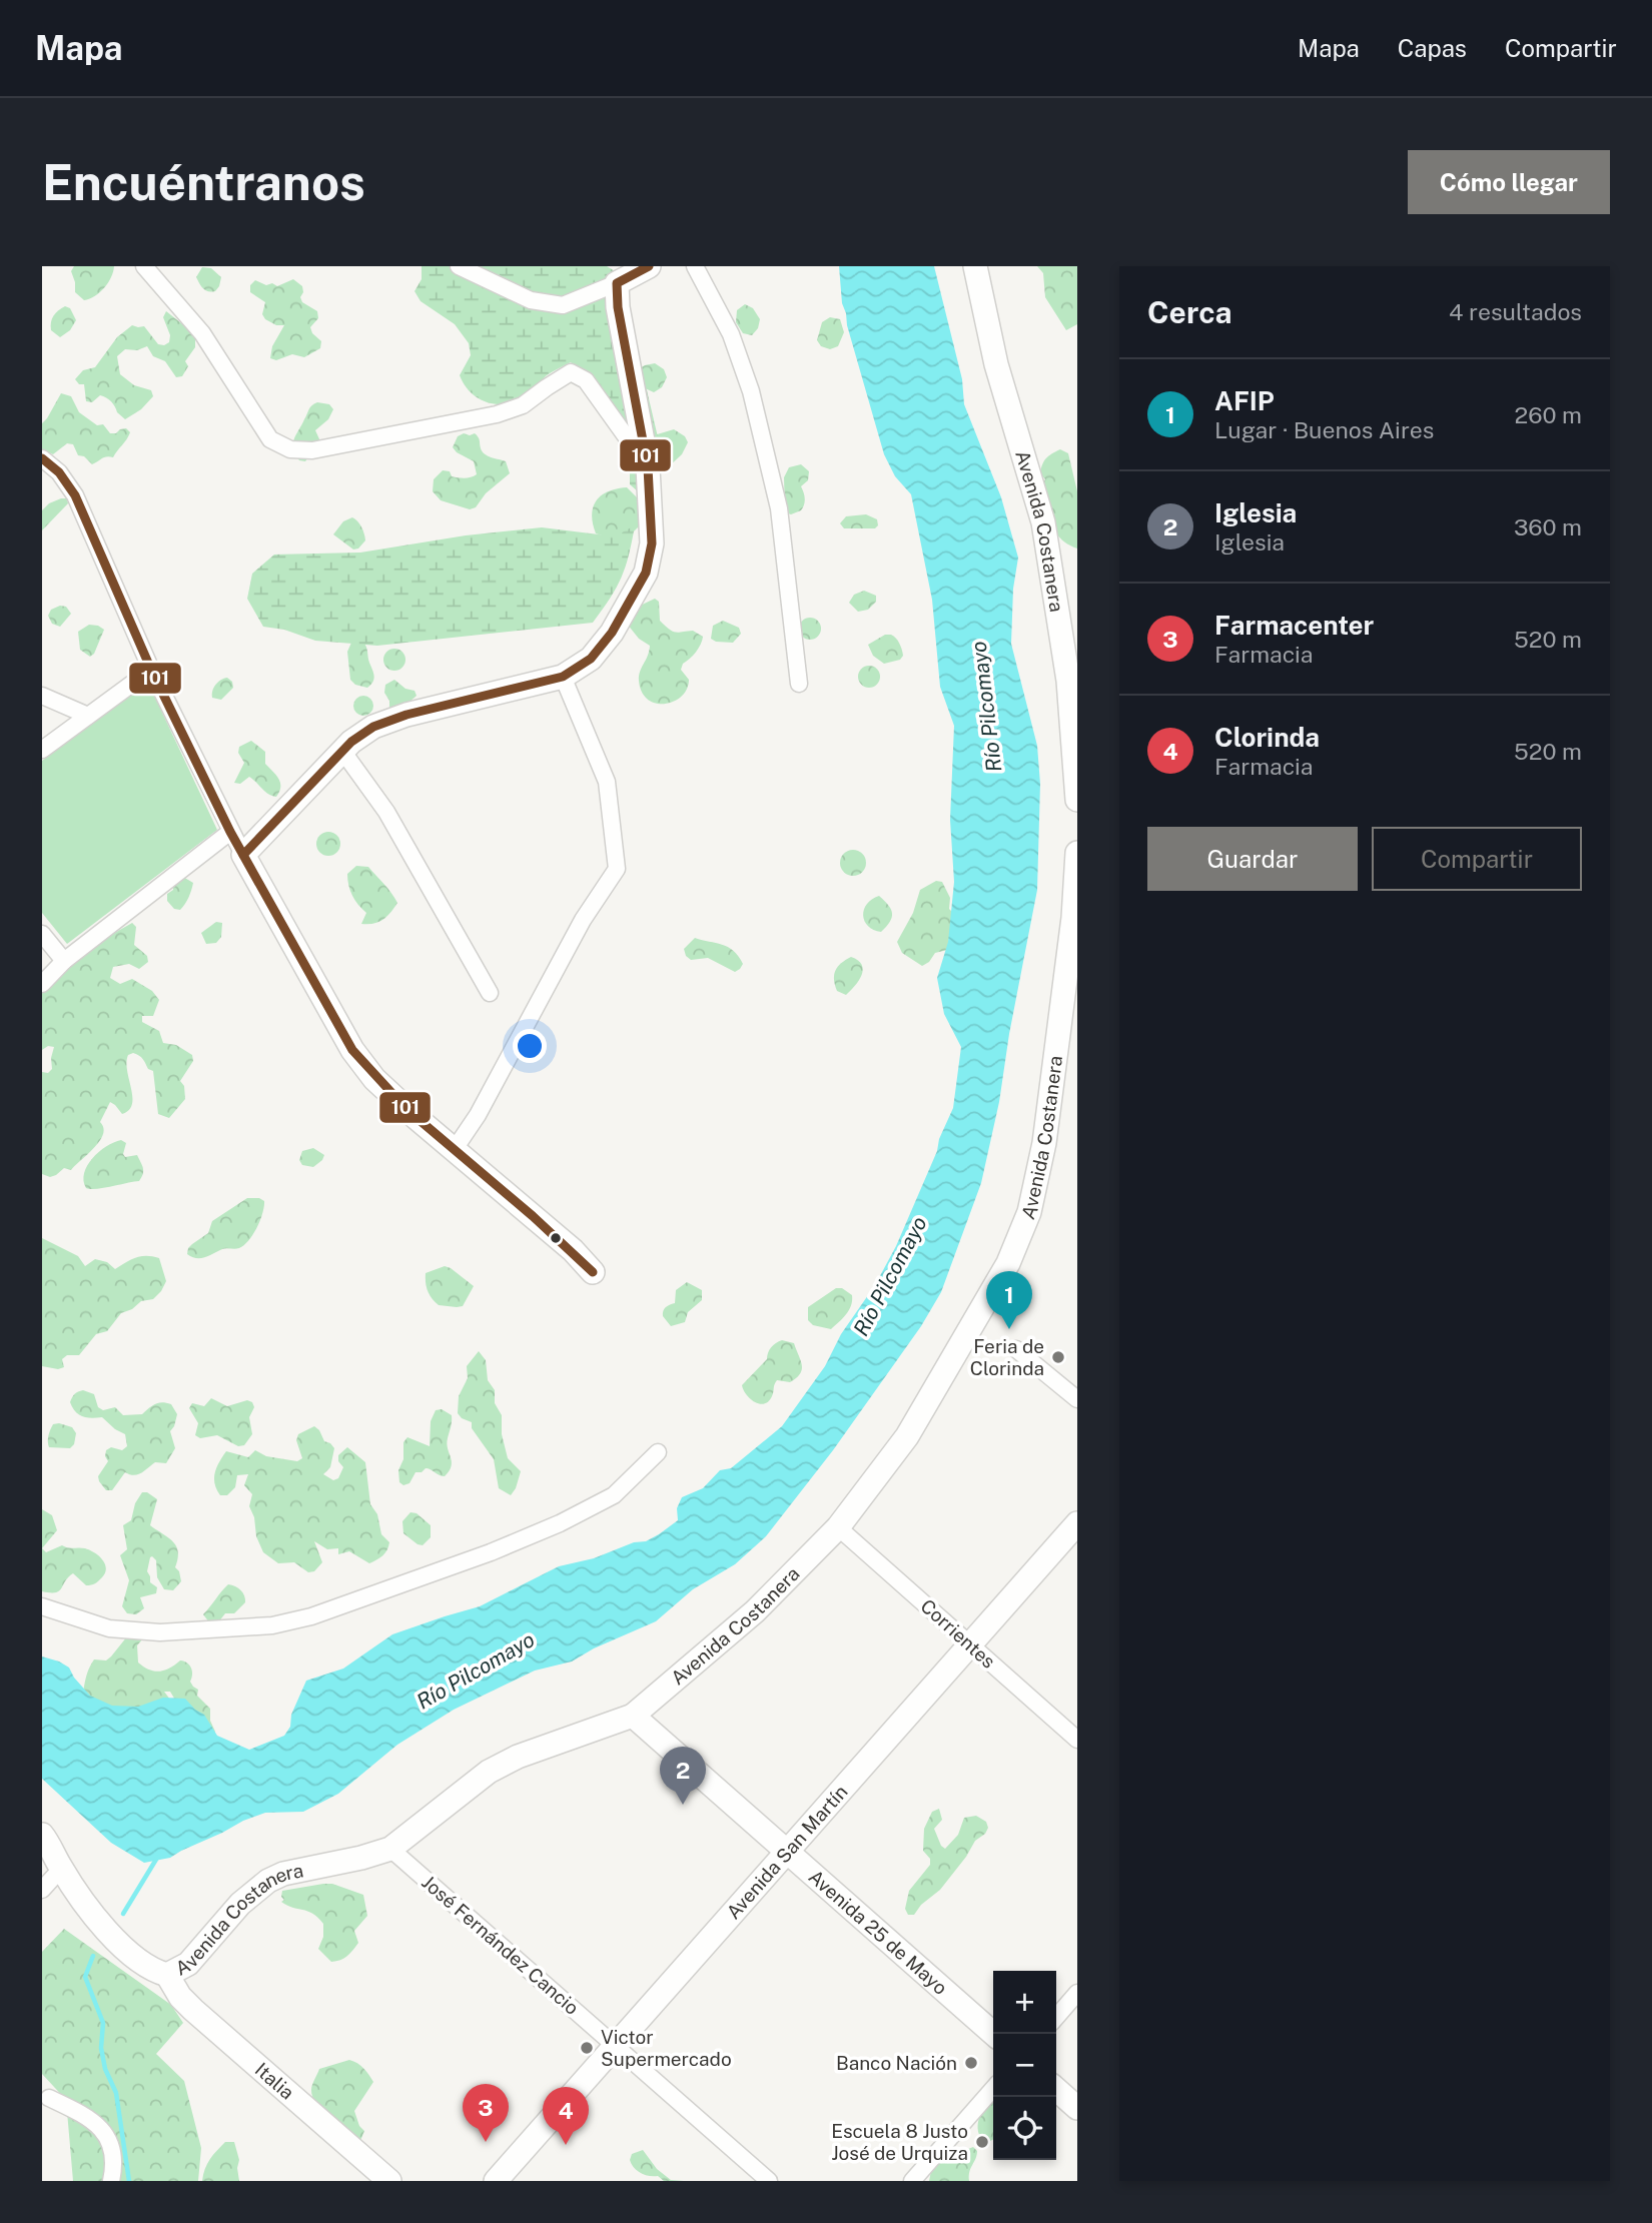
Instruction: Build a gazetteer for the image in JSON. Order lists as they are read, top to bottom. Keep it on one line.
{"streets":{"street":["Avenida Costanera","Corrientes","Avenida San Martín","Avenida 25 de Mayo","José Fernández Cancio","Italia"]},"crossings":[["Avenida Costanera","Corrientes"],["Avenida Costanera","Avenida 25 de Mayo"],["Avenida Costanera","José Fernández Cancio"],["Avenida Costanera","Italia"],["Corrientes","Avenida San Martín"],["Avenida San Martín","Avenida 25 de Mayo"],["Avenida San Martín","José Fernández Cancio"]],"water":["Río Pilcomayo"],"places":["Feria de Clorinda","Victor Supermercado","Banco Nación","Escuela 8 Justo José de Urquiza"],"lines":["transit line 101"],"page":{"header":"Mapa","nav":["Mapa","Capas","Compartir"],"buttons":["Cómo llegar",["Guardar","Compartir"]],"title":"Encuéntranos","heading":["Cerca","4 resultados"],"list":[{"mark":"1","name":"AFIP","note":"Lugar · Buenos Aires","value":"260 m"},{"mark":"2","name":"Iglesia","note":"Iglesia","value":"360 m"},{"mark":"3","name":"Farmacenter","note":"Farmacia","value":"520 m"},{"mark":"4","name":"Clorinda","note":"Farmacia","value":"520 m"}],"pins":["1","2","3","4"],"map_buttons":["+","−"]}}
